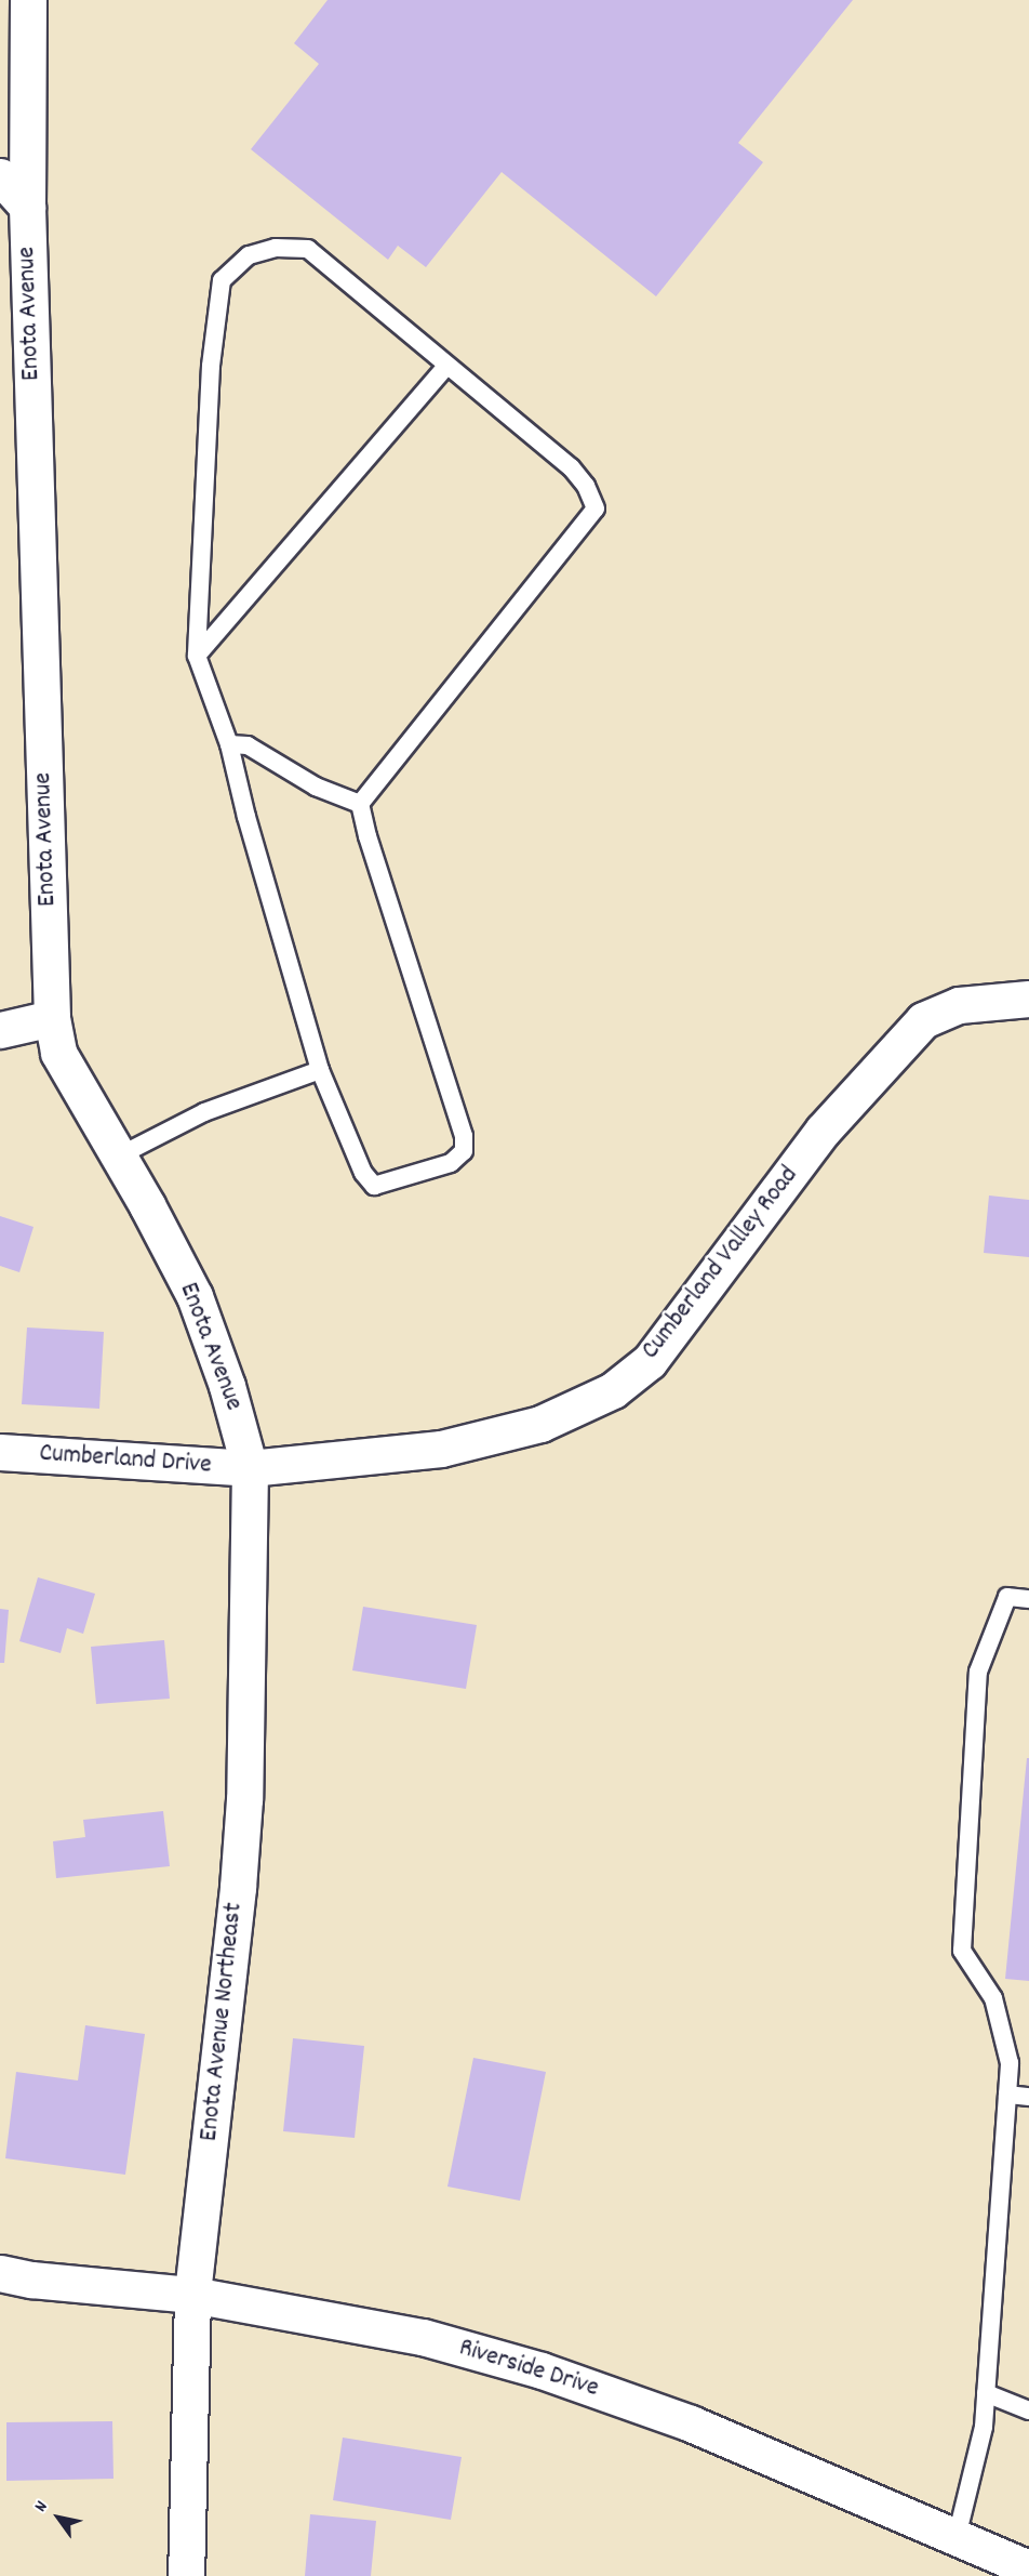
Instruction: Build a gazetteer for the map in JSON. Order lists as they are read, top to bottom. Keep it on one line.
{"streets":{"street":["Enota Avenue","Cumberland Valley Road","Cumberland Drive","Enota Avenue Northeast","Riverside Drive"]},"crossings":[["Enota Avenue","Cumberland Valley Road"],["Enota Avenue","Cumberland Drive"],["Enota Avenue","Enota Avenue Northeast"],["Cumberland Valley Road","Cumberland Drive"],["Cumberland Valley Road","Enota Avenue Northeast"],["Cumberland Drive","Enota Avenue Northeast"],["Enota Avenue Northeast","Riverside Drive"]],"north":"top left"}
